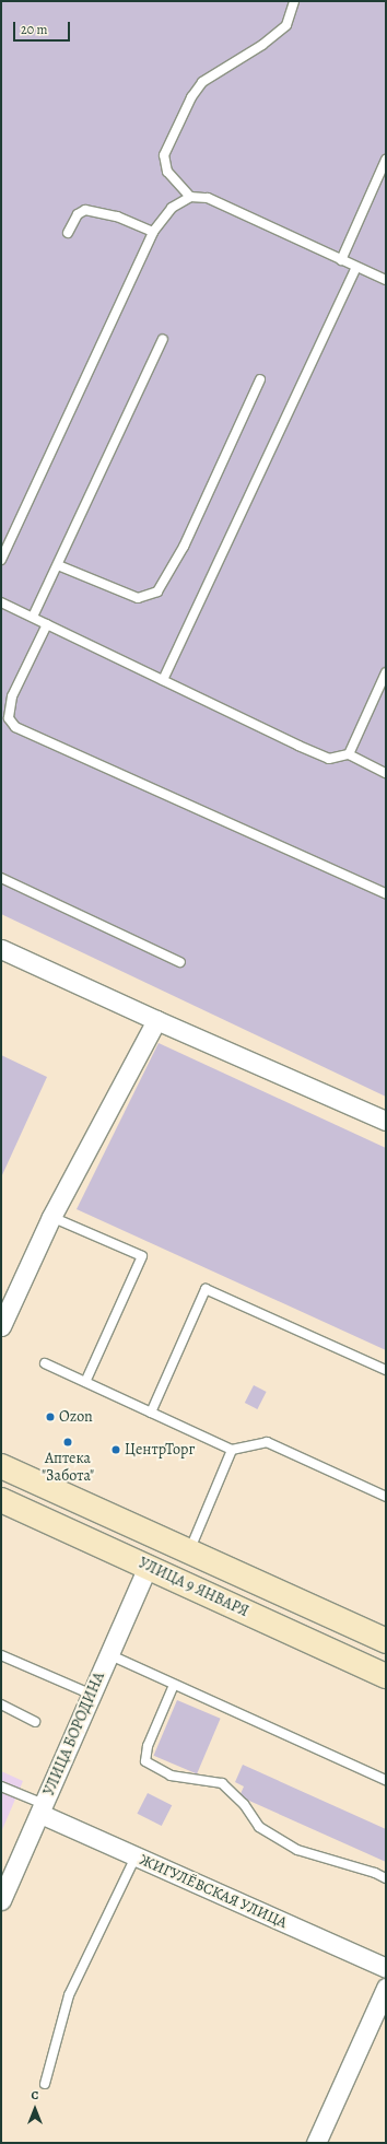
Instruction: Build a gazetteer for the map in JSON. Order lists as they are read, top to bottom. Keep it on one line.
{"streets":{"main road":["УЛИЦА 9 ЯНВАРЯ"],"street":["УЛИЦА БОРОДИНА","ЖИГУЛЁВСКАЯ УЛИЦА"]},"crossings":[["УЛИЦА 9 ЯНВАРЯ","УЛИЦА БОРОДИНА"],["УЛИЦА БОРОДИНА","ЖИГУЛЁВСКАЯ УЛИЦА"]],"places":["Ozon","Аптека \"Забота\"","ЦентрТорг"],"scale_bar":"20 m","north":"top"}
